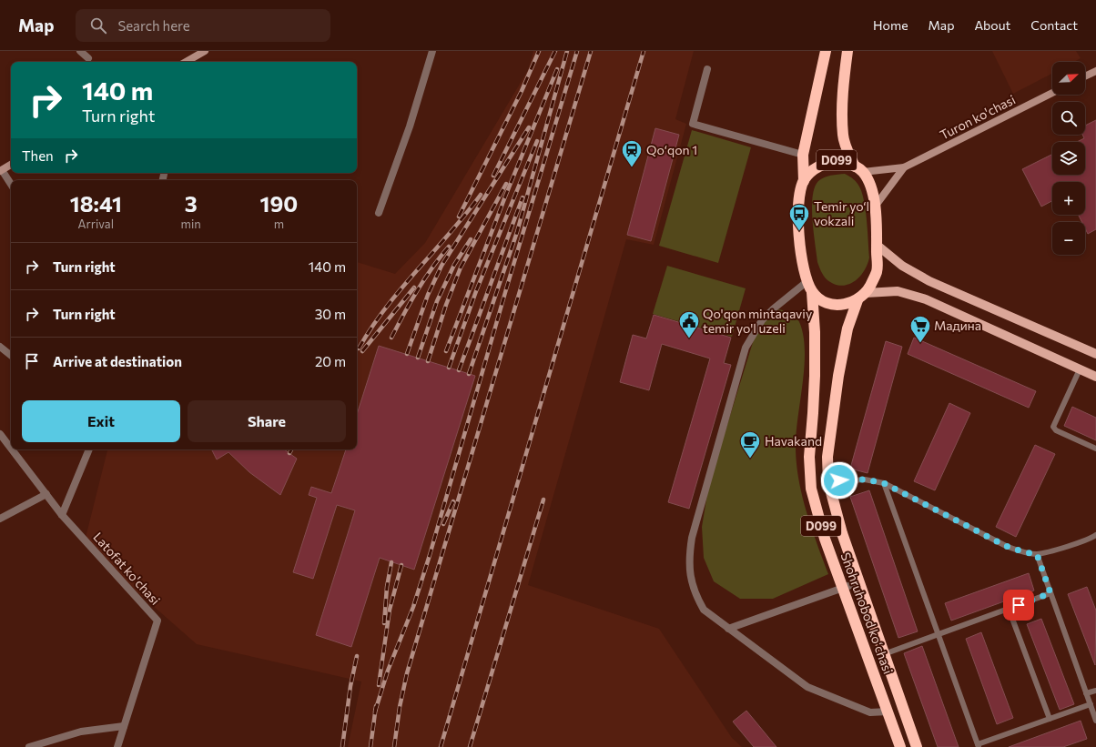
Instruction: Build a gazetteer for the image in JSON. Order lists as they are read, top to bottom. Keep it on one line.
{"streets":{"highway":["D099","Shohruhobod koʻchasi"],"main road":["Turon ko'chasi"],"street":["Latofat ko'chasi"]},"crossings":[["Turon ko'chasi","D099"],["Turon ko'chasi","Shohruhobod koʻchasi"],["D099","Shohruhobod koʻchasi"]],"places":{"station":["Qoʻqon 1"],"bus stop":["Temir yo‘l vokzali"],"public building":["Qo'qon mintaqaviy temir yo'l uzeli"],"supermarket":["Мадина"],"cafe":["Havakand"]},"north":"top right","page":{"header":"Map","search":"Search here","nav":["Home","Map","About","Contact"],"map_buttons":["+","−"],"turn":["140 m","Turn right"],"then":"Then","eta":["18:41","Arrival","3","min","190","m"],"list":[{"name":"Turn right","value":"140 m"},{"name":"Turn right","value":"30 m"},{"name":"Arrive at destination","value":"20 m"}],"buttons":["Exit","Share"]}}
